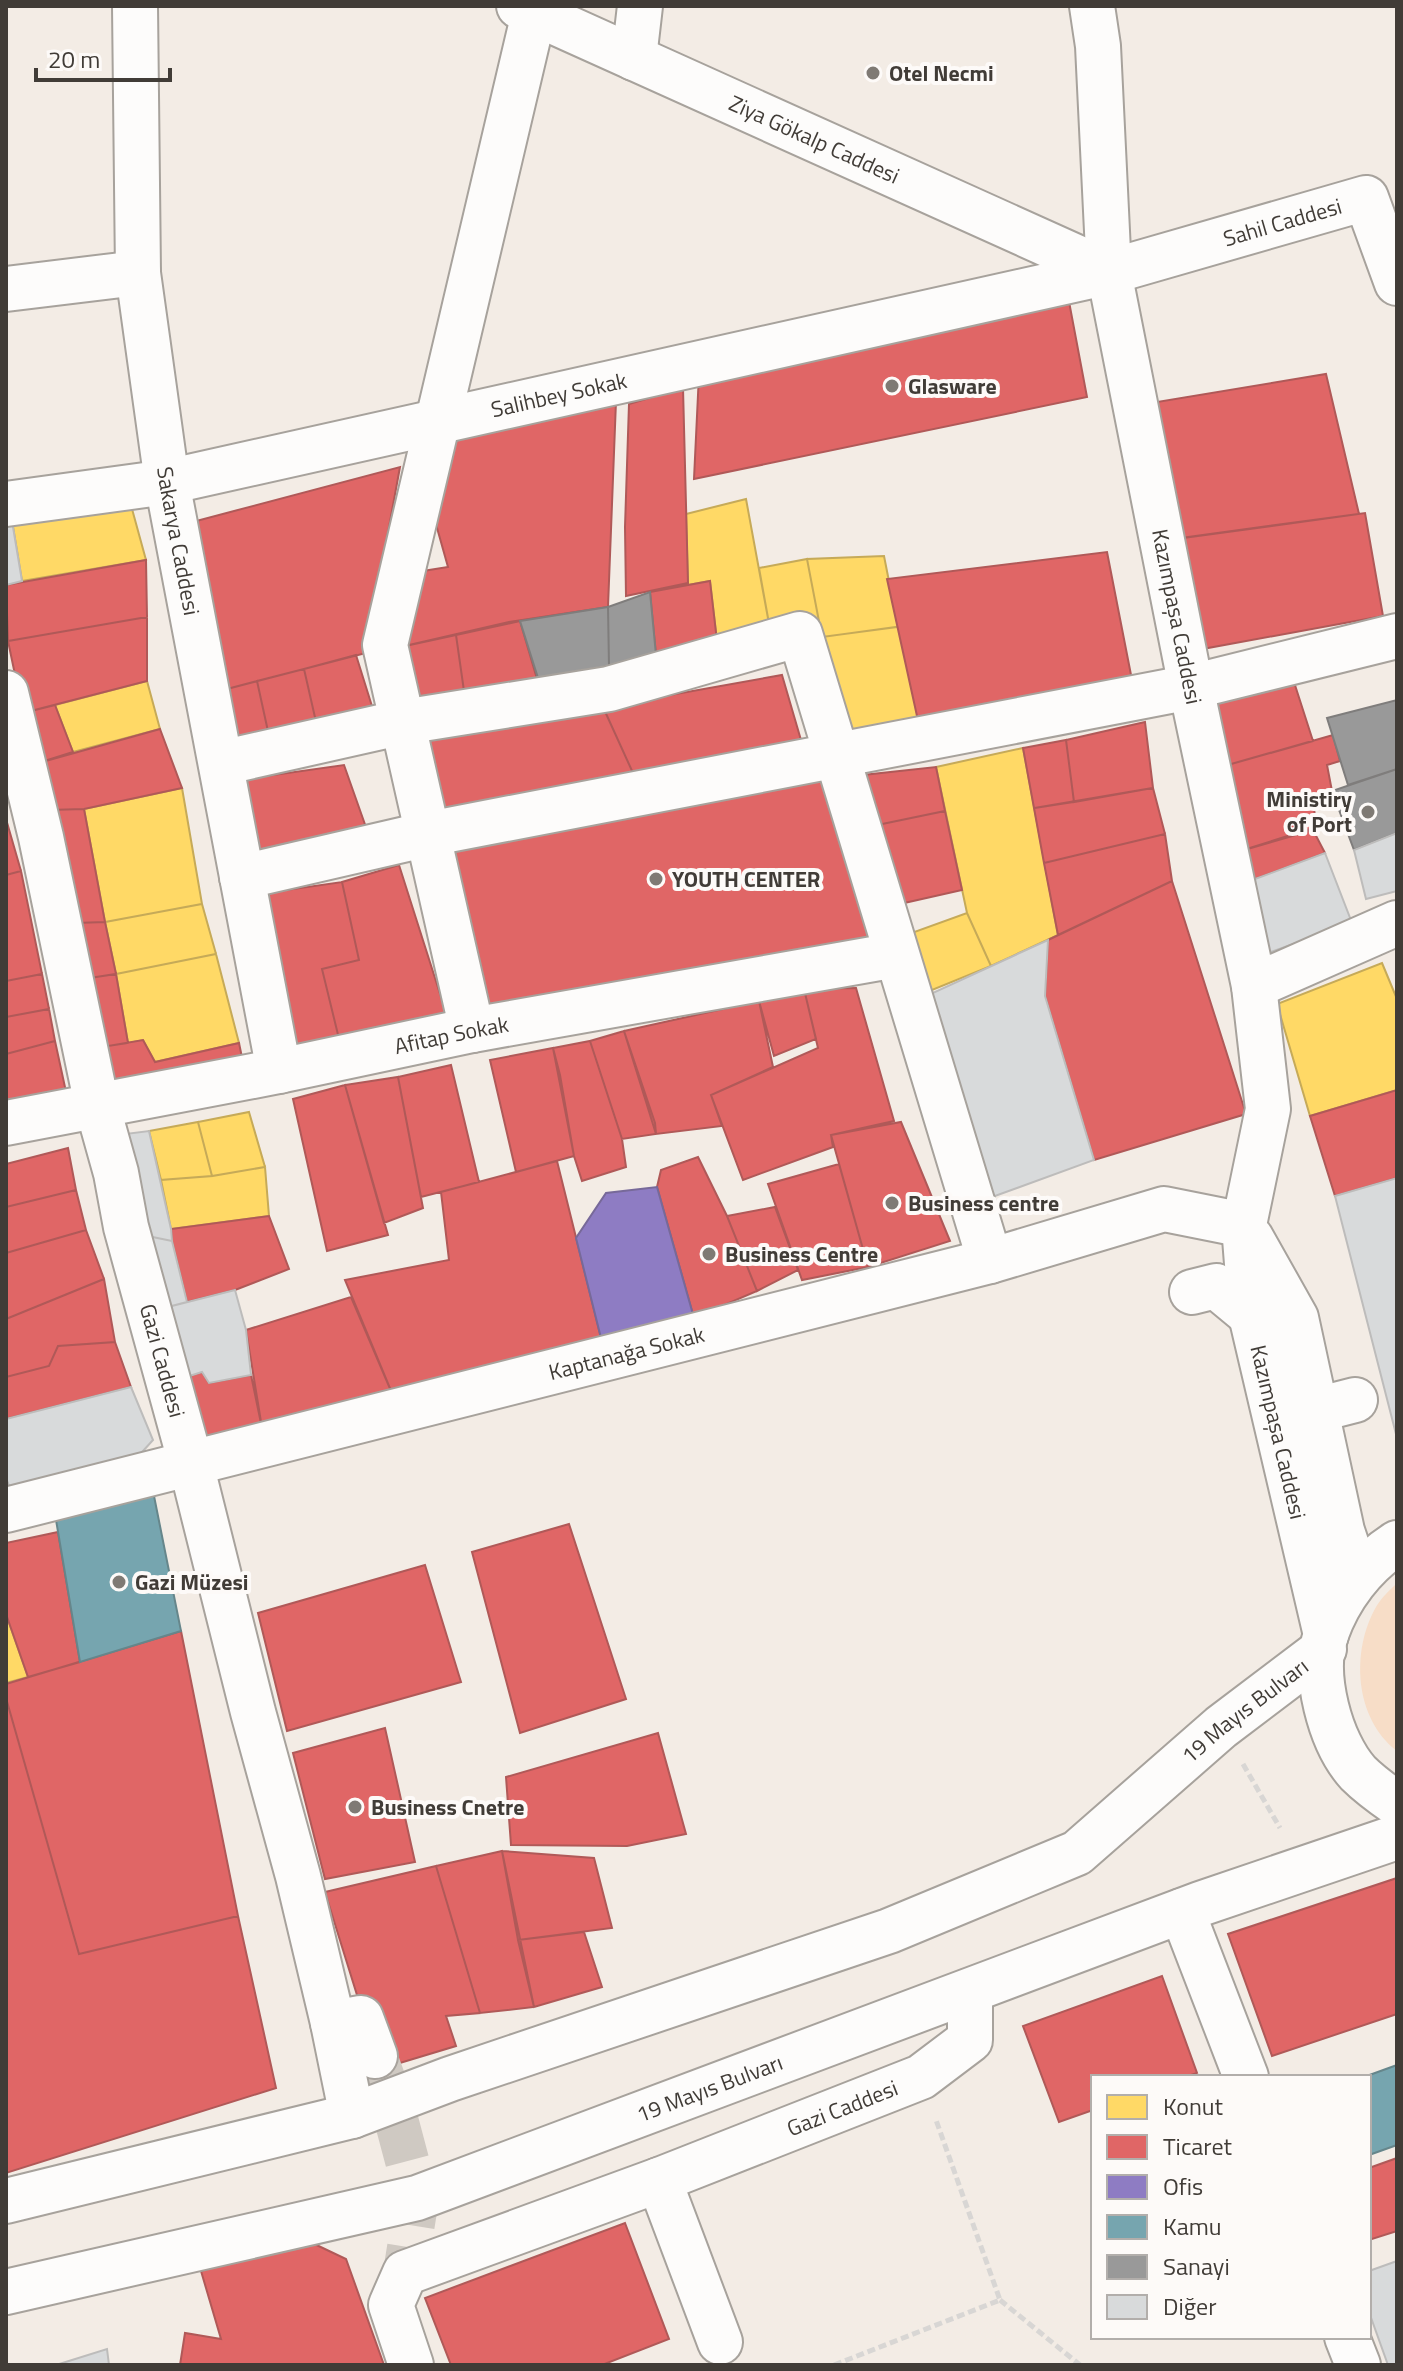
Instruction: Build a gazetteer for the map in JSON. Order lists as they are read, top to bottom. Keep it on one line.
{"streets":{"street":["Ziya Gökalp Caddesi","Sahil Caddesi","Salihbey Sokak","Sakarya Caddesi","Kazımpaşa Caddesi","Afitap Sokak","Kaptanağa Sokak","Gazi Caddesi","19 Mayıs Bulvarı"]},"crossings":[["Ziya Gökalp Caddesi","Sahil Caddesi"],["Ziya Gökalp Caddesi","Salihbey Sokak"],["Ziya Gökalp Caddesi","Kazımpaşa Caddesi"],["Sahil Caddesi","Salihbey Sokak"],["Sahil Caddesi","Kazımpaşa Caddesi"],["Salihbey Sokak","Sakarya Caddesi"],["Salihbey Sokak","Kazımpaşa Caddesi"],["Sakarya Caddesi","Afitap Sokak"],["Kazımpaşa Caddesi","Kaptanağa Sokak"],["Kazımpaşa Caddesi","19 Mayıs Bulvarı"],["Afitap Sokak","Gazi Caddesi"],["Kaptanağa Sokak","Gazi Caddesi"],["Gazi Caddesi","19 Mayıs Bulvarı"]],"places":["Otel Necmi","Glasware","Ministiry of Port","YOUTH CENTER","Business centre","Business Centre","Gazi Müzesi","Business Cnetre"],"legend":["Konut","Ticaret","Ofis","Kamu","Sanayi","Diğer"],"scale_bar":"20 m"}
